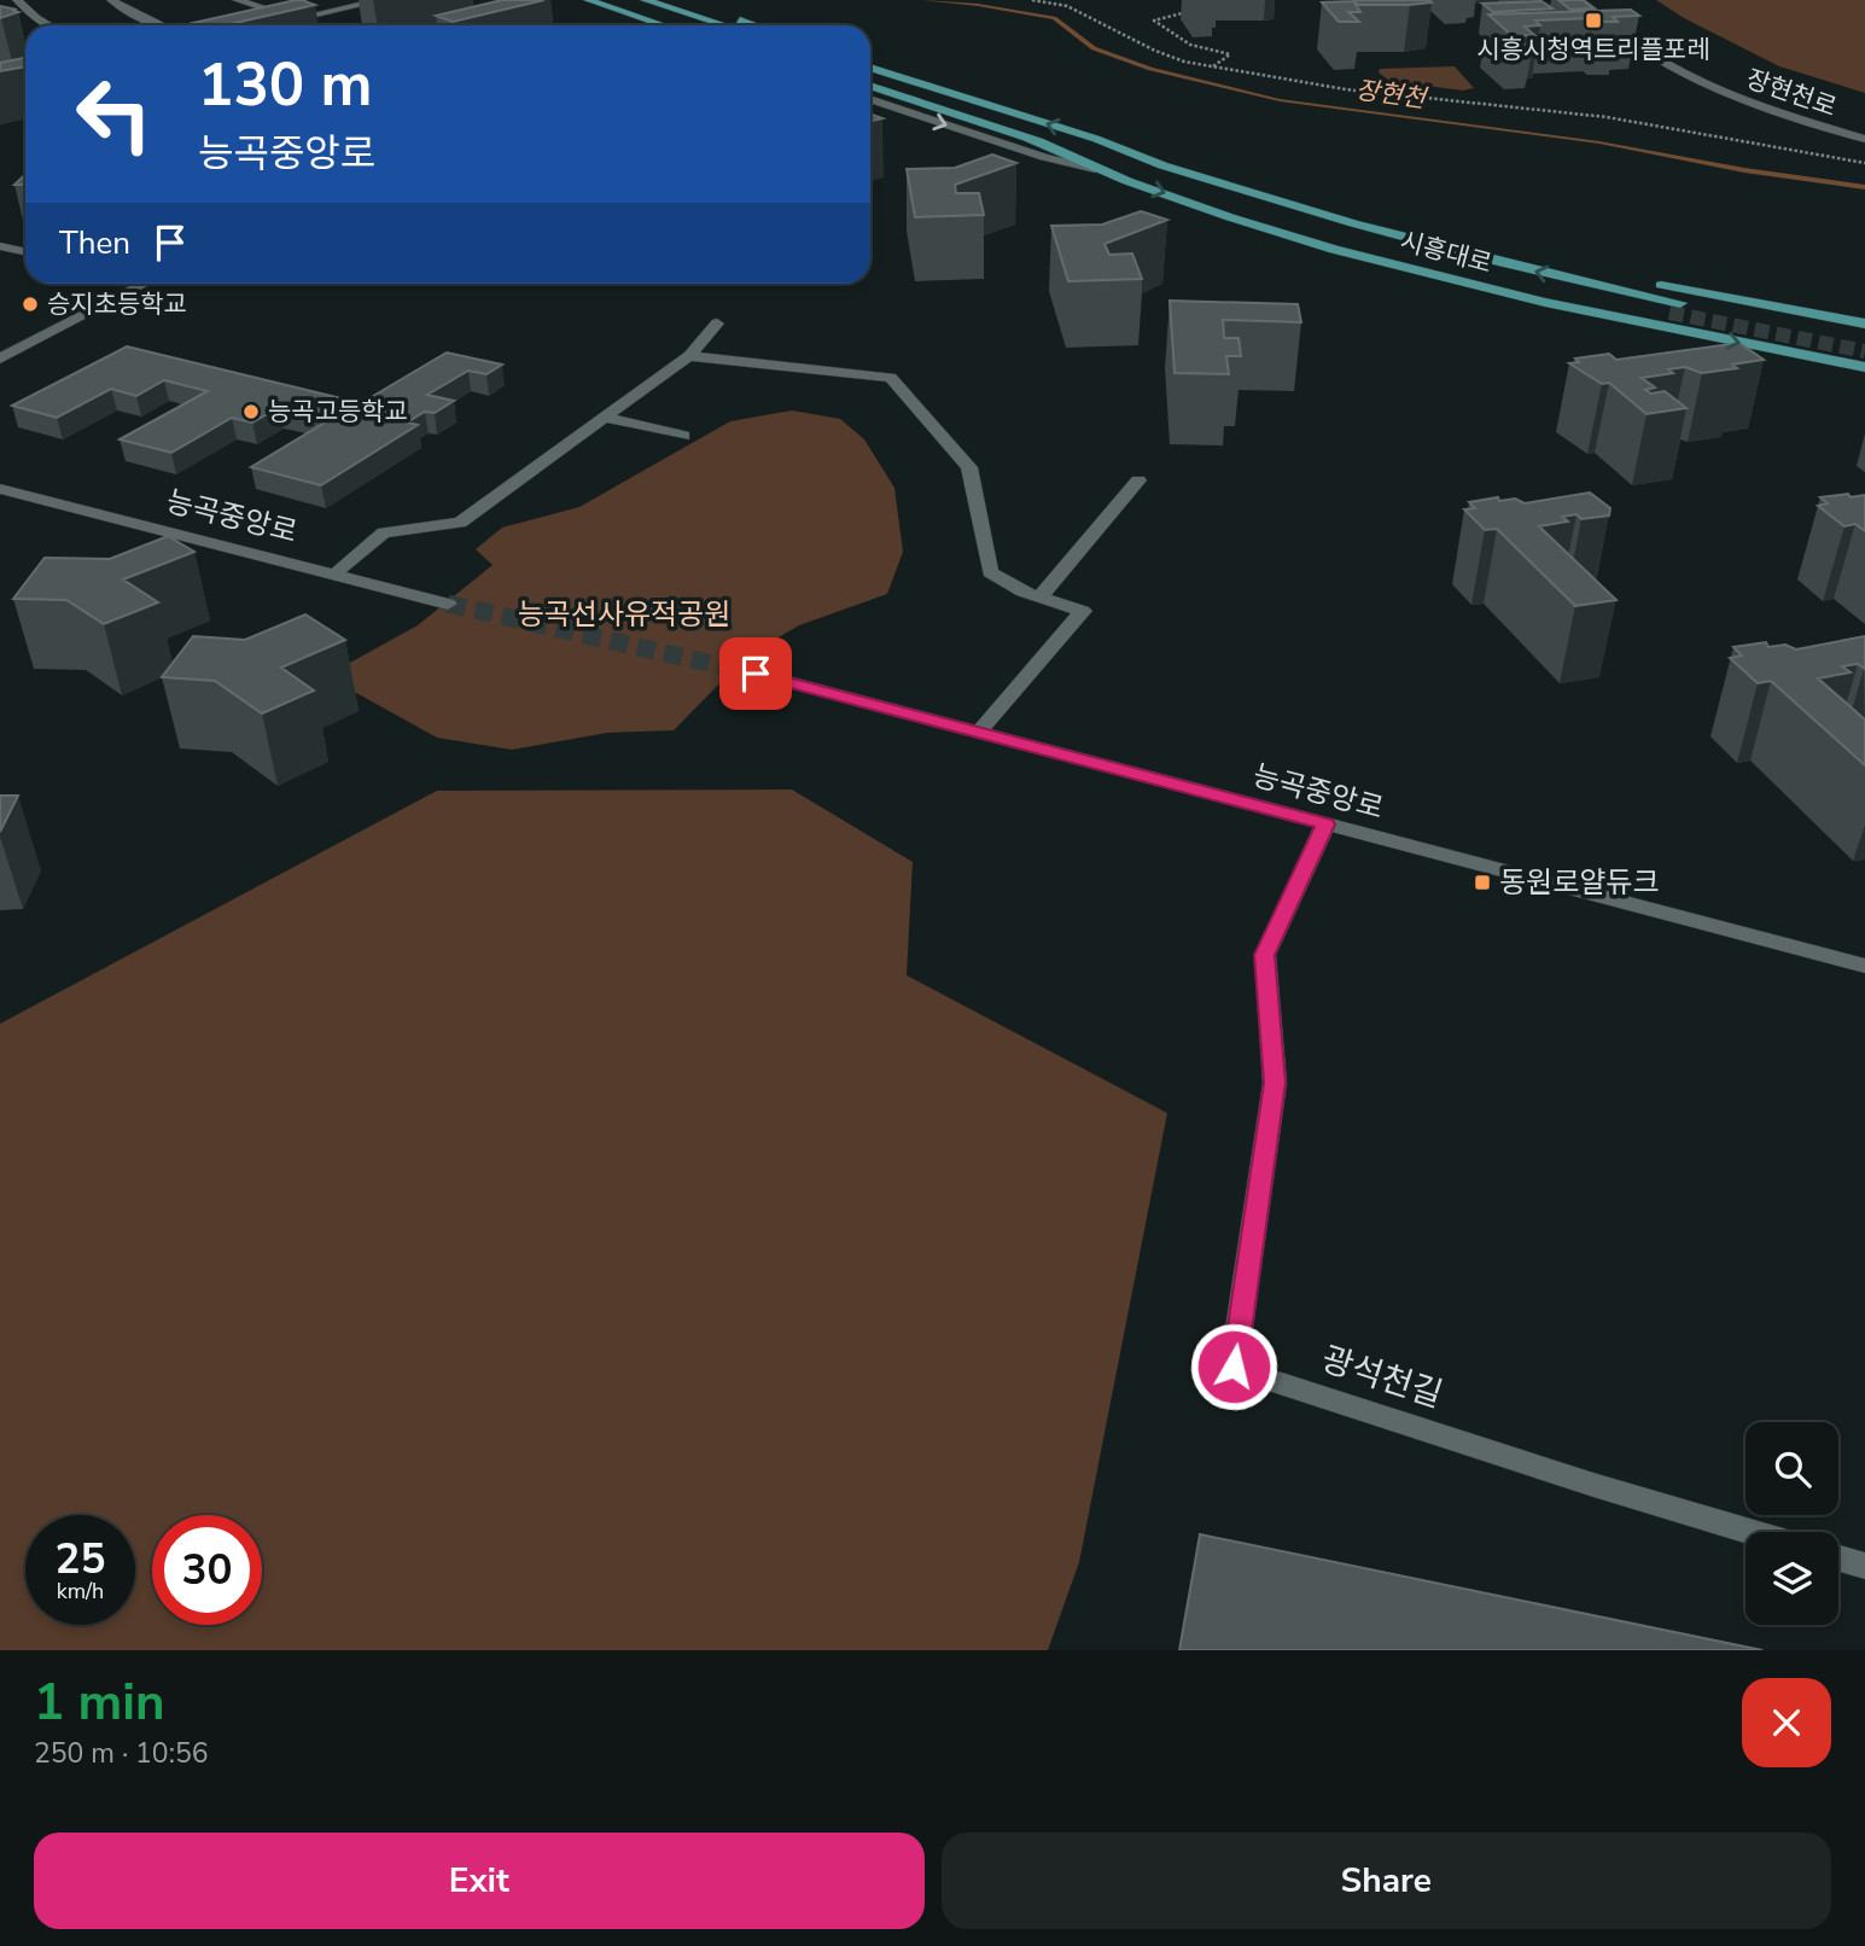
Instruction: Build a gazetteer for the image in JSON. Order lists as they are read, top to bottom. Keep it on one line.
{"streets":{"main road":["시흥대로"],"street":["장현천로","능곡중앙로","광석천길"]},"crossings":[["능곡중앙로","광석천길"]],"water":["장현천"],"parks":["능곡선사유적공원"],"places":{"transit":["시흥시청역트리플포레","동원로얄듀크"],"other":["승지초등학교","능곡고등학교"]},"page":{"turn":["130 m","능곡중앙로"],"then":"Then","speed":"25 km/h","limit":"30","heading":["1 min","250 m · 10:56"],"buttons":["Exit","Share"]}}
